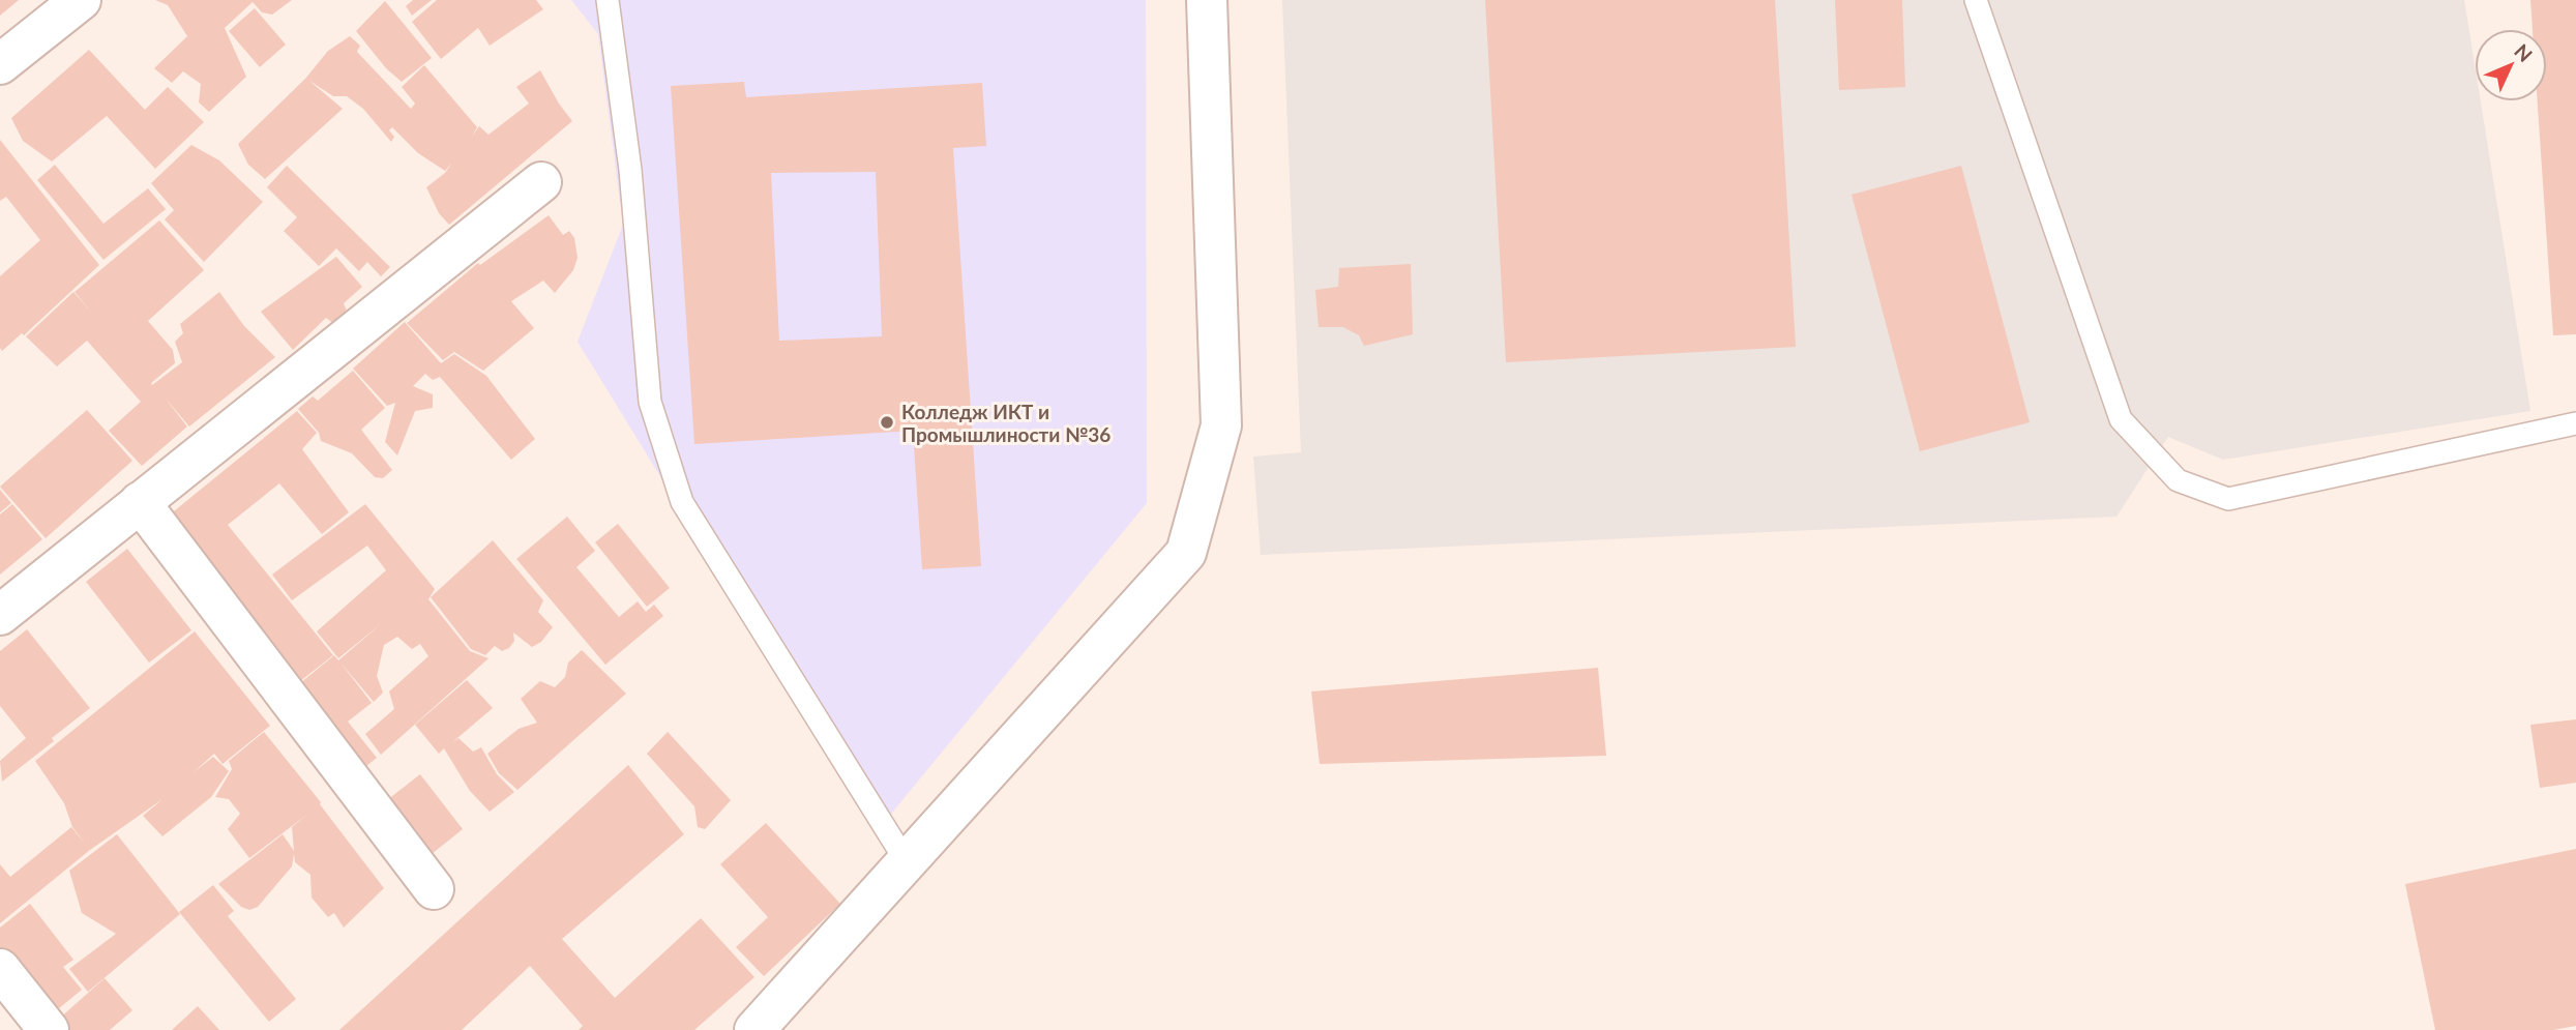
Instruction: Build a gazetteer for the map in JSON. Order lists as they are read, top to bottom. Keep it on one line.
{"places":["Колледж ИКТ и Промышлиности №36"],"north":"top right"}
